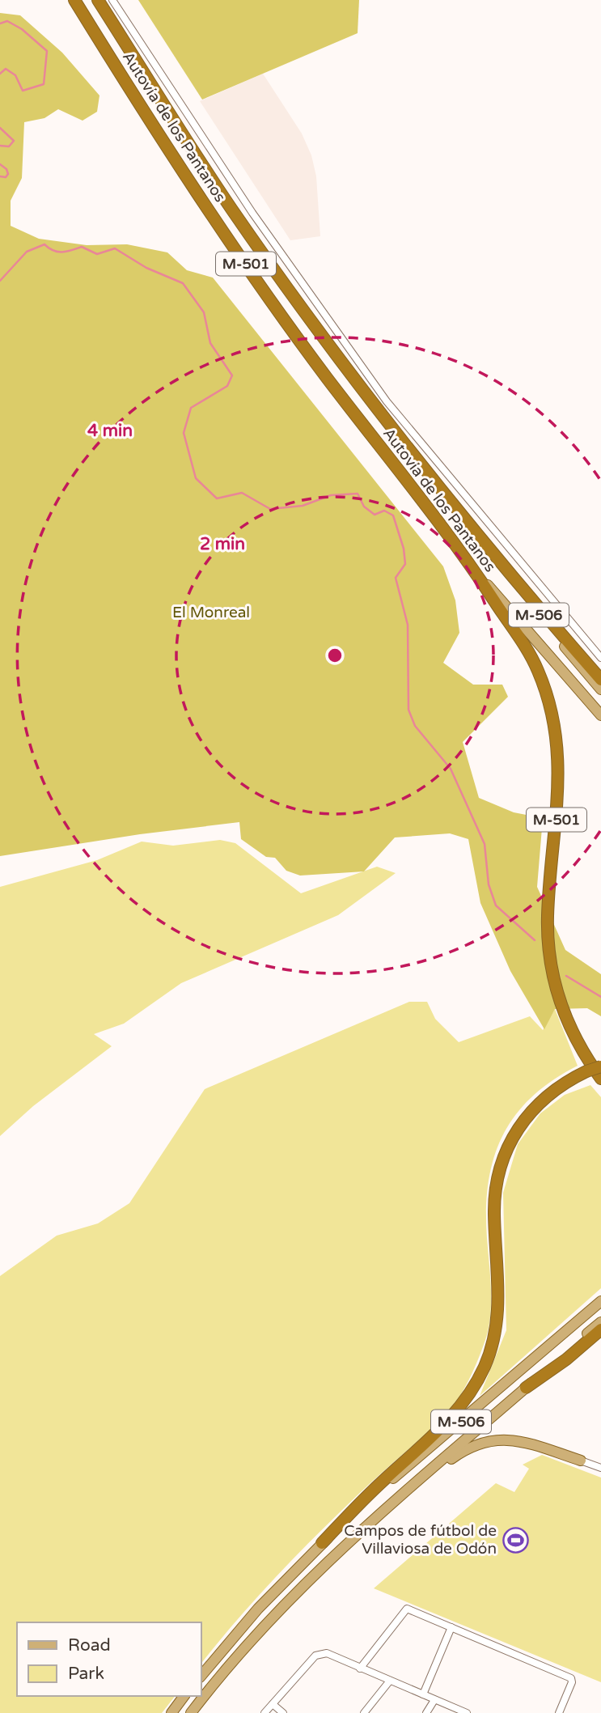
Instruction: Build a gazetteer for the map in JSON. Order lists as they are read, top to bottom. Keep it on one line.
{"streets":{"highway":["Autovía de los Pantanos","M-501"],"main road":["M-506"]},"crossings":[["Autovía de los Pantanos","M-506"]],"parks":["El Monreal"],"places":{"sports":["Campos de fútbol de Villaviosa de Odón"]},"legend":["Road","Park"],"rings":["4 min","2 min"]}
